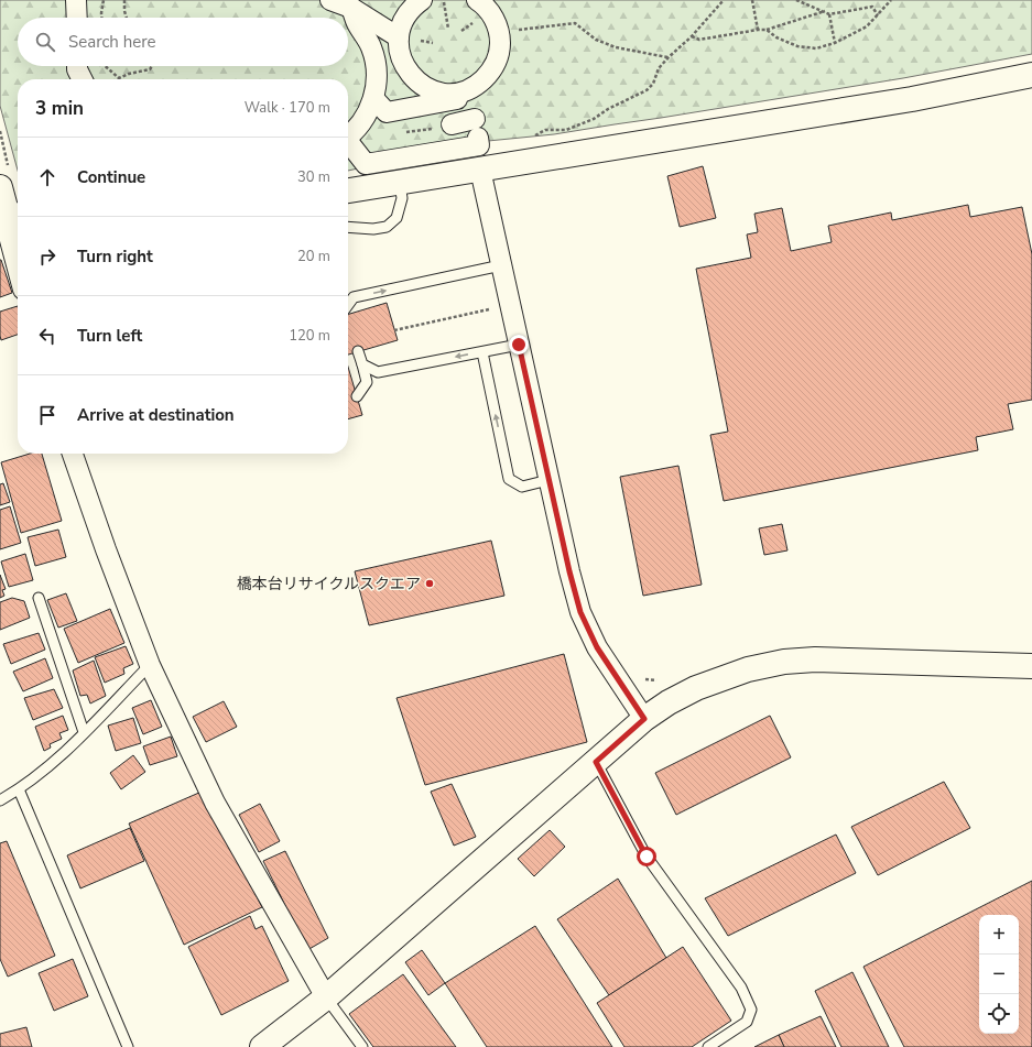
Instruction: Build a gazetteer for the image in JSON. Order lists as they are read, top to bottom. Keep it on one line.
{"places":["橋本台リサイクルスクエア"],"page":{"search":"Search here","heading":["3 min","Walk · 170 m"],"list":[["Continue","30 m"],["Turn right","20 m"],["Turn left","120 m"],"Arrive at destination"],"map_buttons":["+","−"]}}
